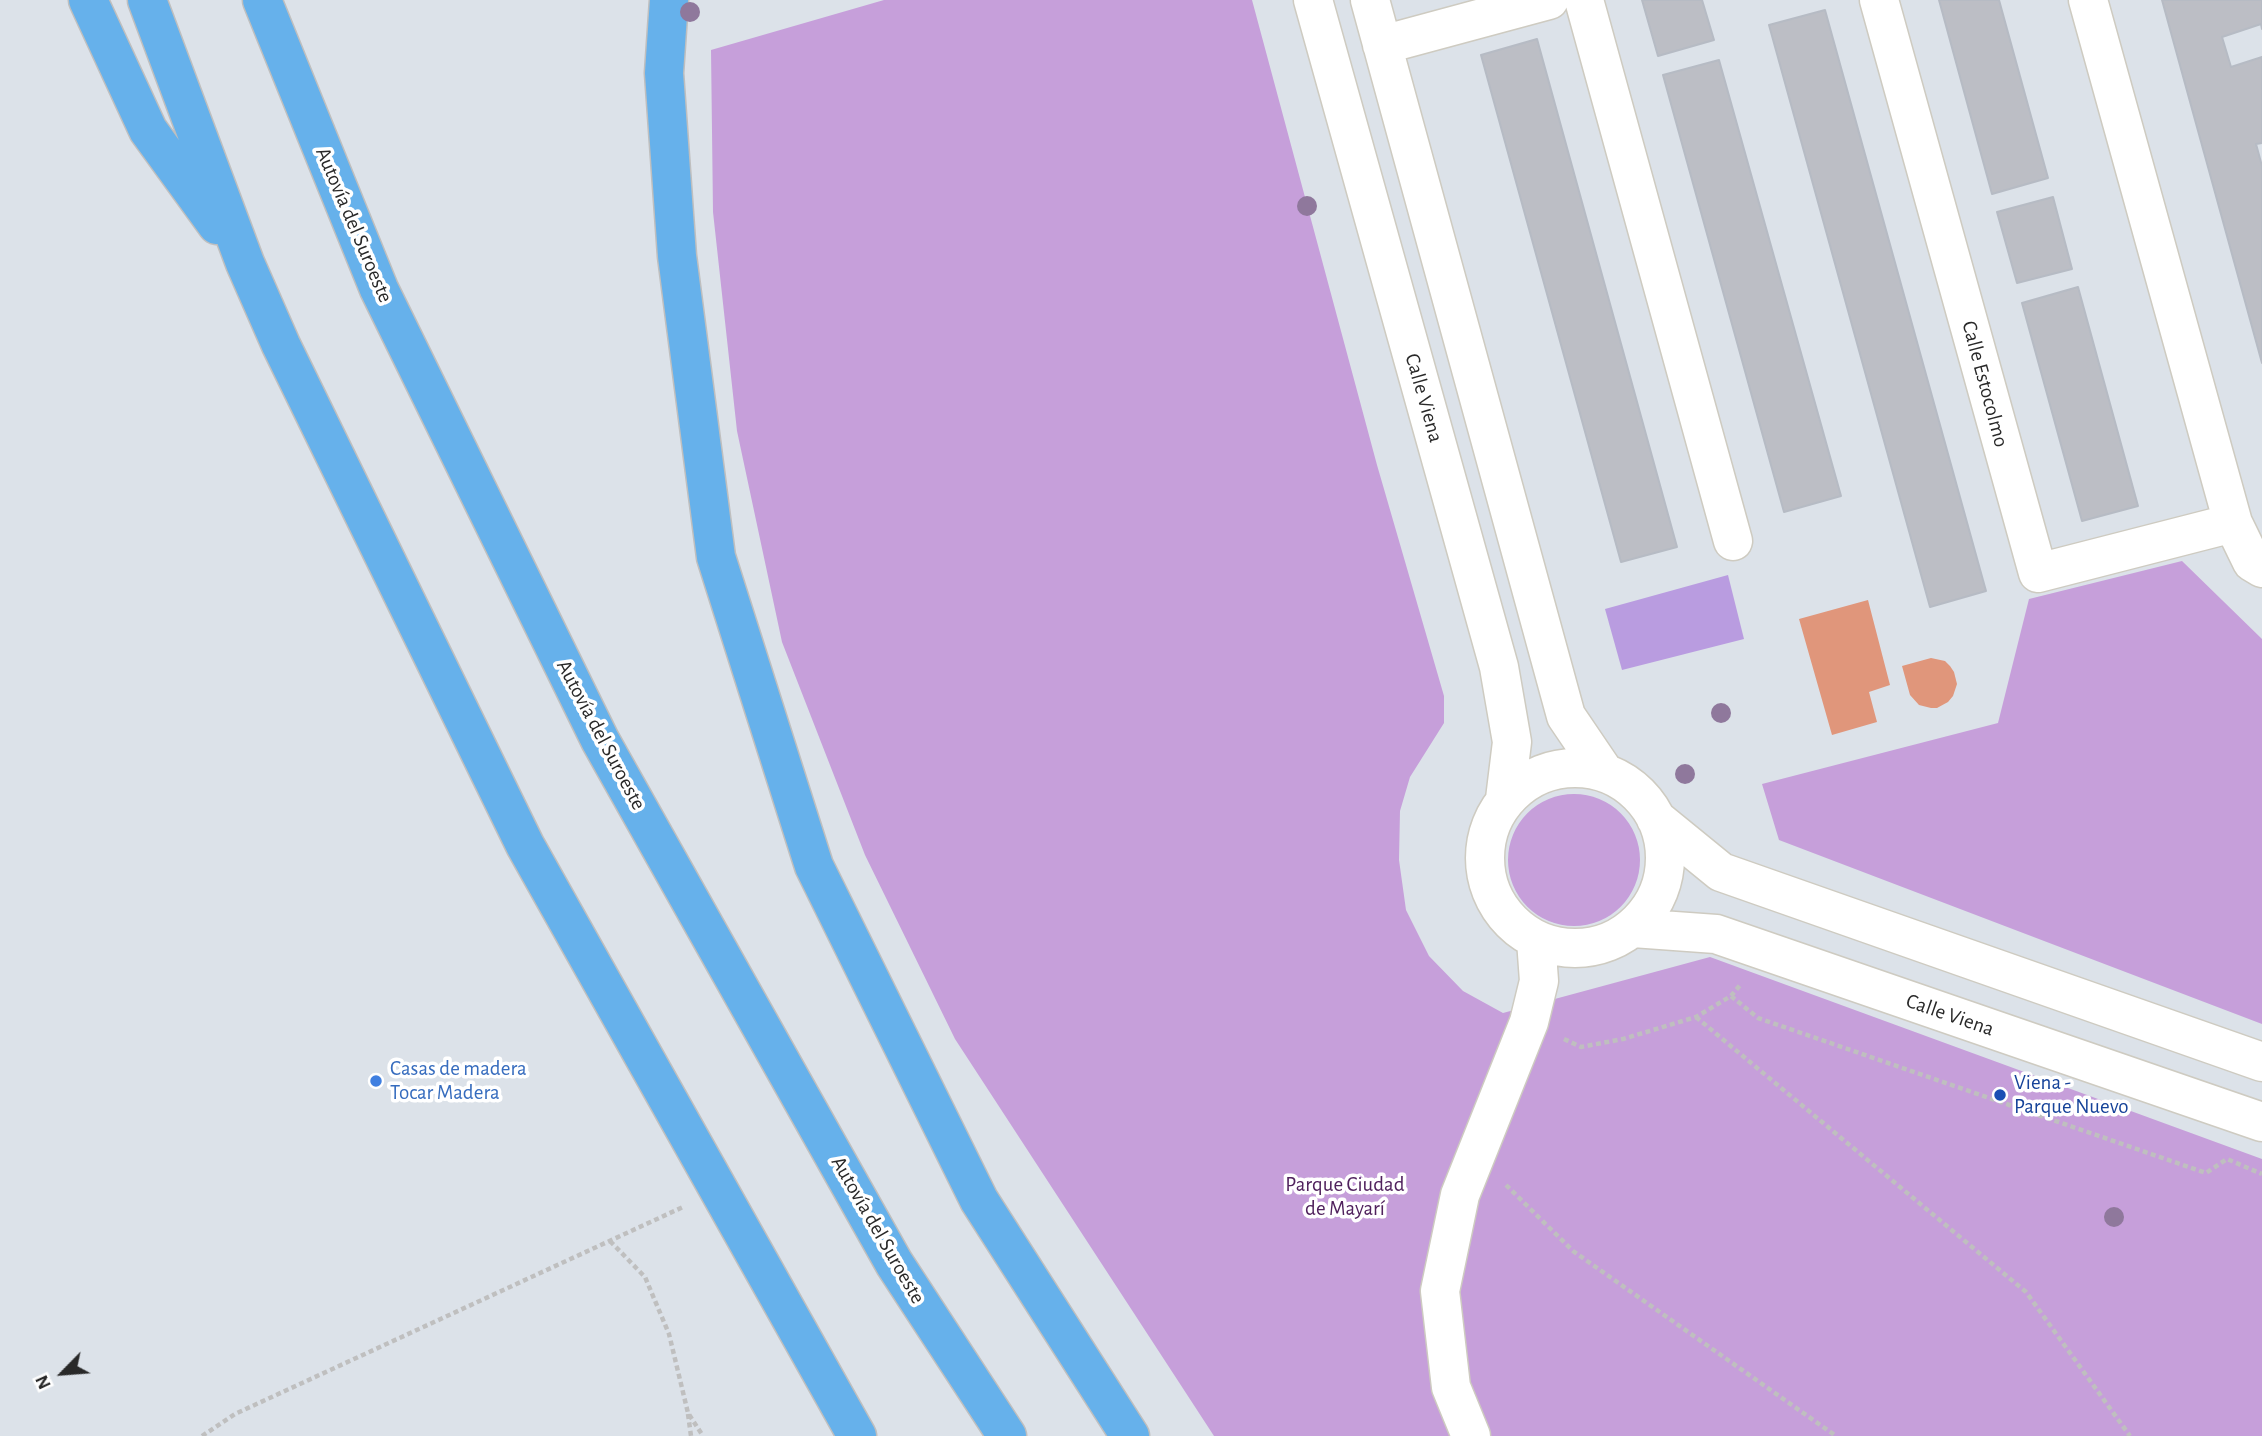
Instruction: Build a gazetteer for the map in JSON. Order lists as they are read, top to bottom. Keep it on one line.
{"streets":{"highway":["Autovía del Suroeste"],"street":["Calle Estocolmo","Calle Viena"]},"parks":["Parque Ciudad de Mayarí"],"places":["Casas de madera Tocar Madera","Viena - Parque Nuevo"],"north":"bottom left"}
